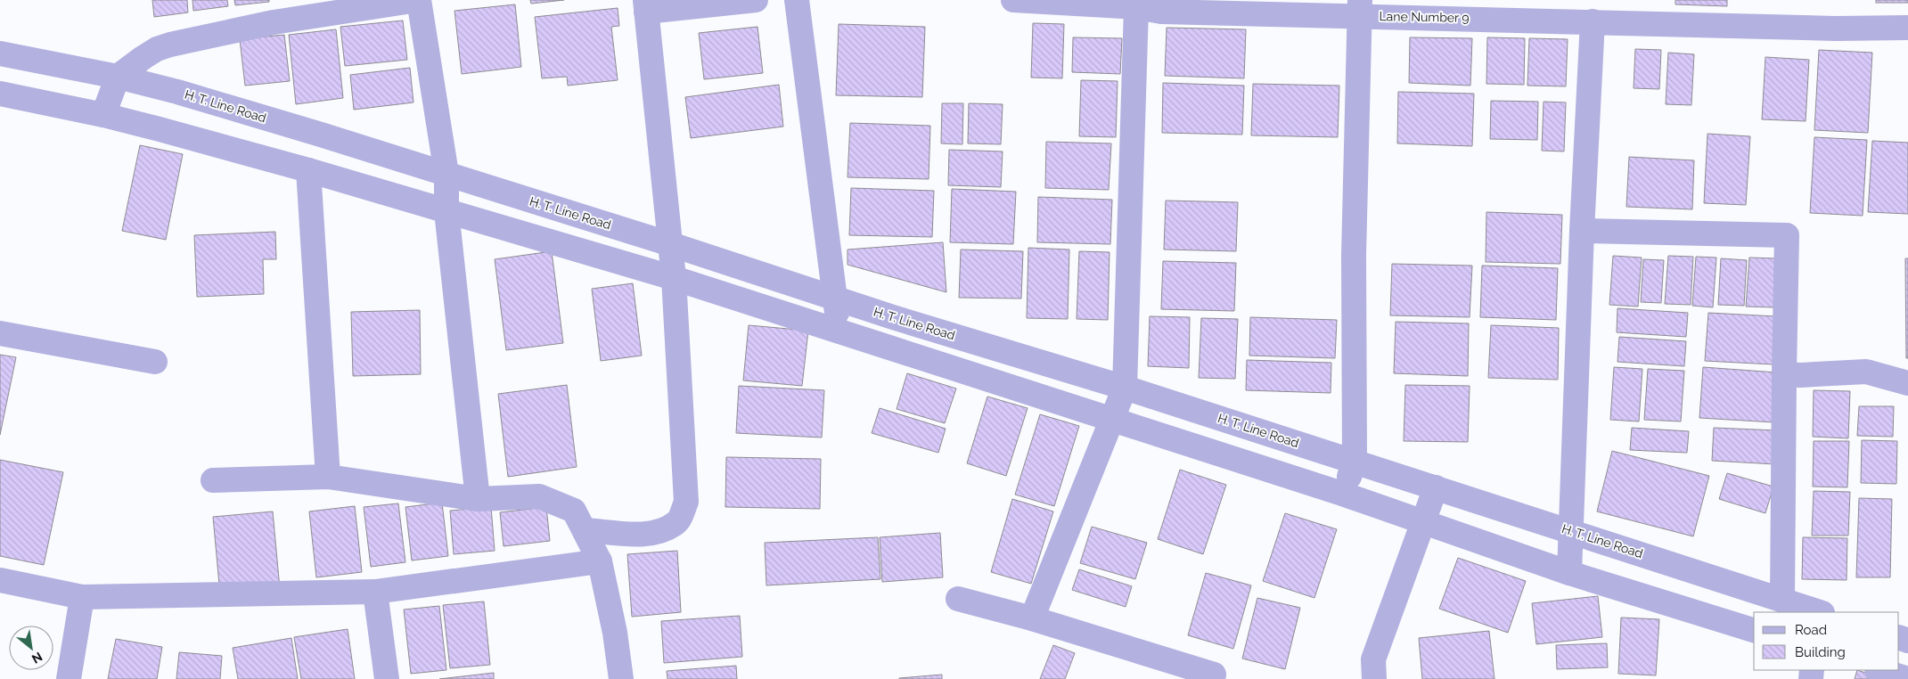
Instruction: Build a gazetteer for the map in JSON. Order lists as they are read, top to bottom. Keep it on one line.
{"streets":{"street":["Lane Number 9","H. T. Line Road"]},"legend":["Road","Building"],"north":"bottom right"}
